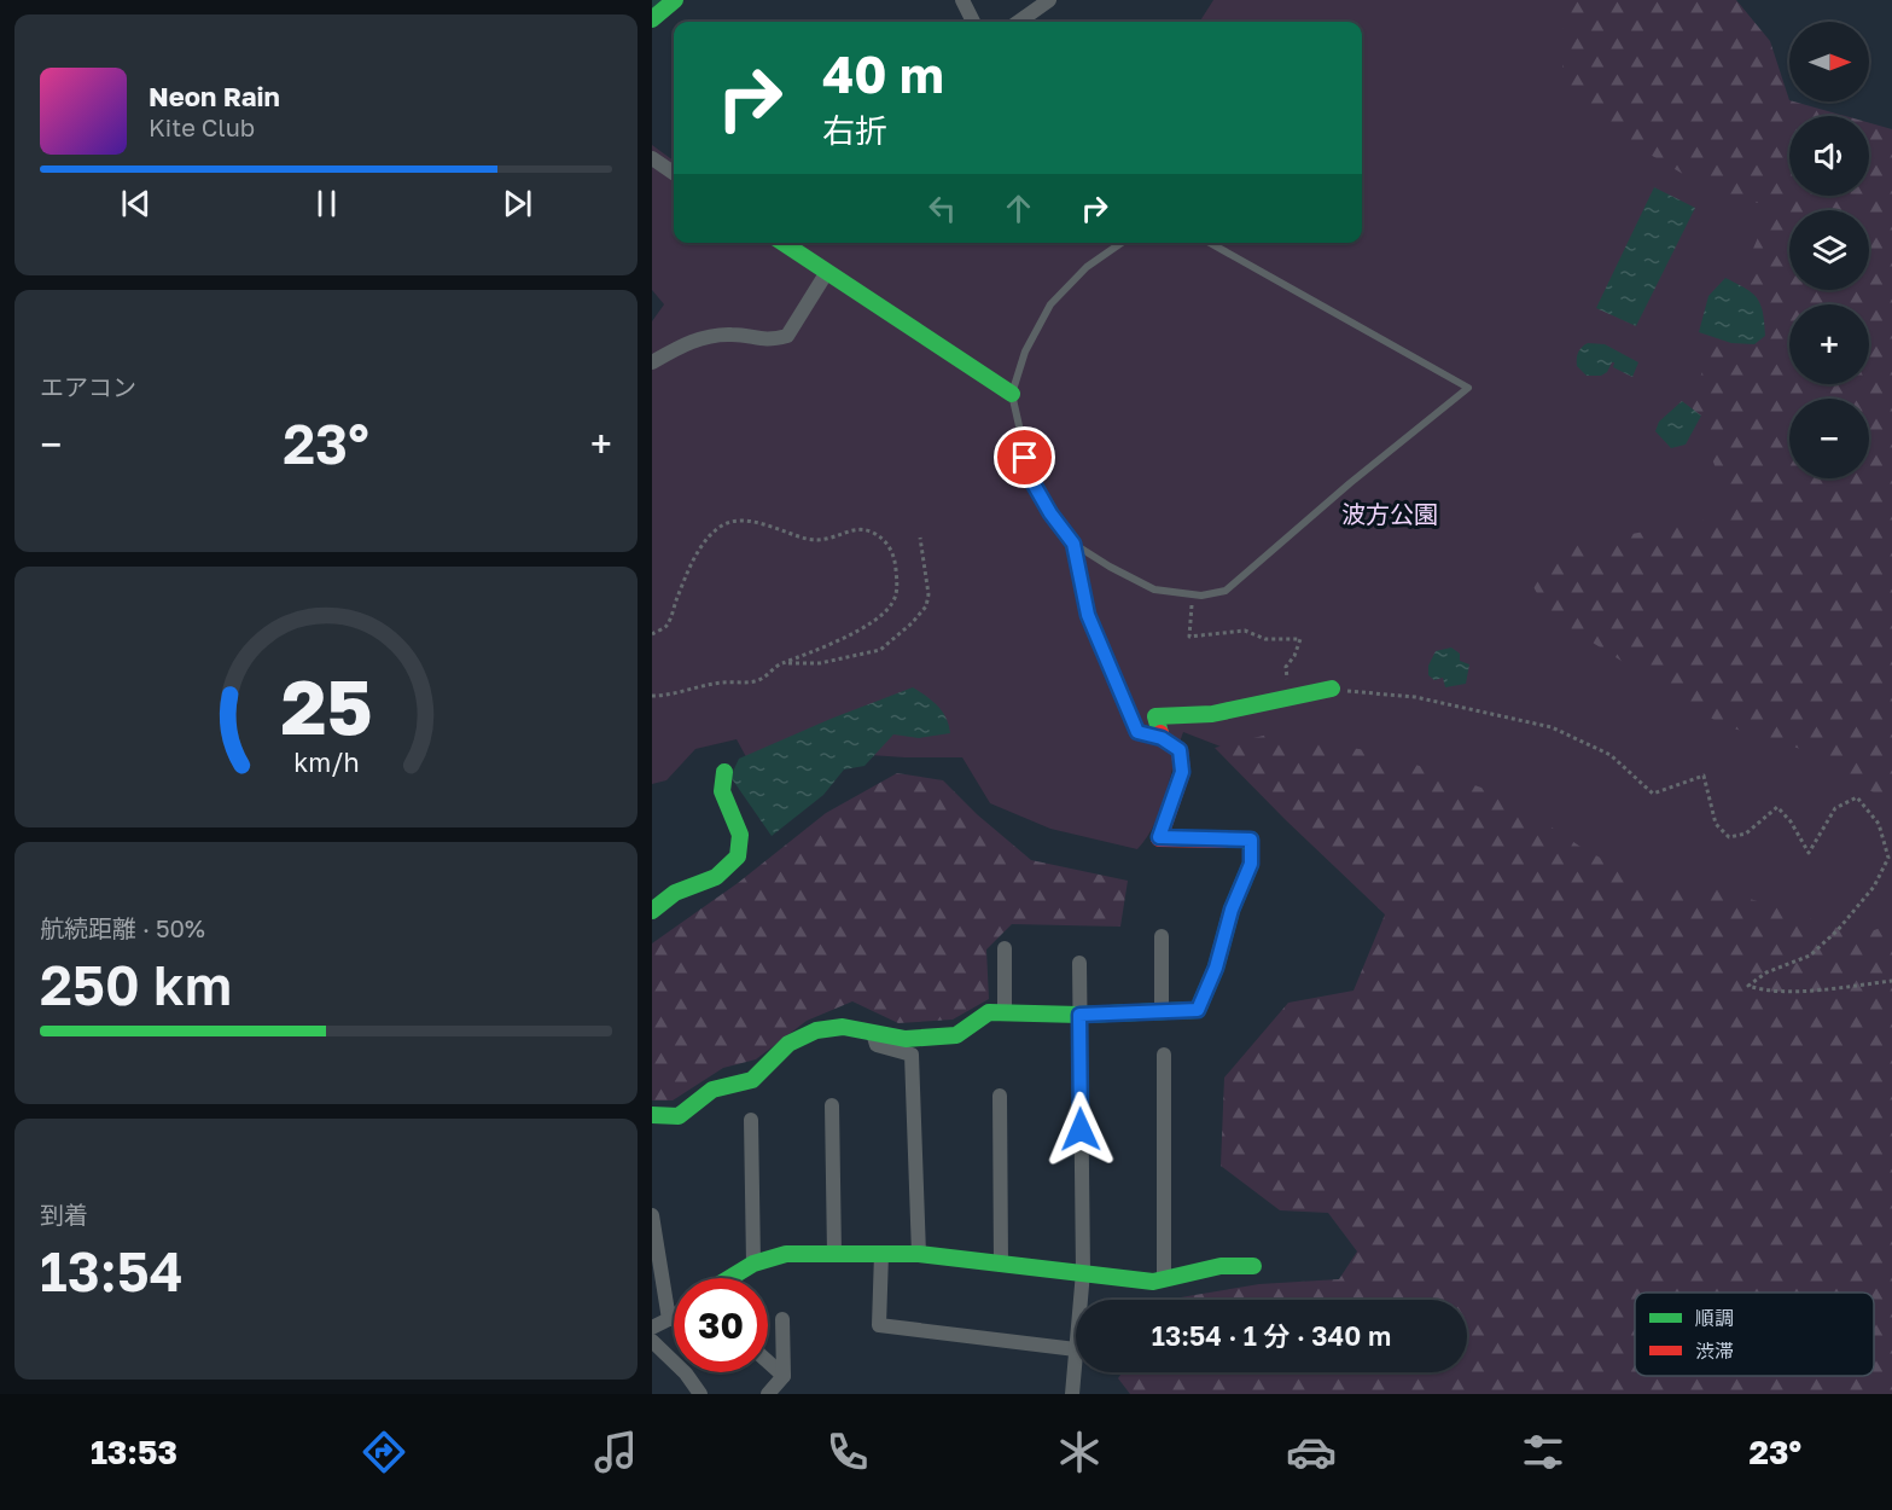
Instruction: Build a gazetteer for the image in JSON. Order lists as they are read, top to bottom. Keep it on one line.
{"parks":["波方公園"],"legend":["順調","渋滞"],"north":"right","page":{"map_buttons":["+","−"],"turn":["40 m","右折"],"song":["Neon Rain","Kite Club"],"tile":["エアコン",["航続距離 · 50%","250 km"],["到着","13:54"]],"heat":["−","23°","+"],"limit":"30","trip":"13:54 · 1 分 · 340 m","tabs":["13:53","23°"],"gauge":["25","km/h"]}}
